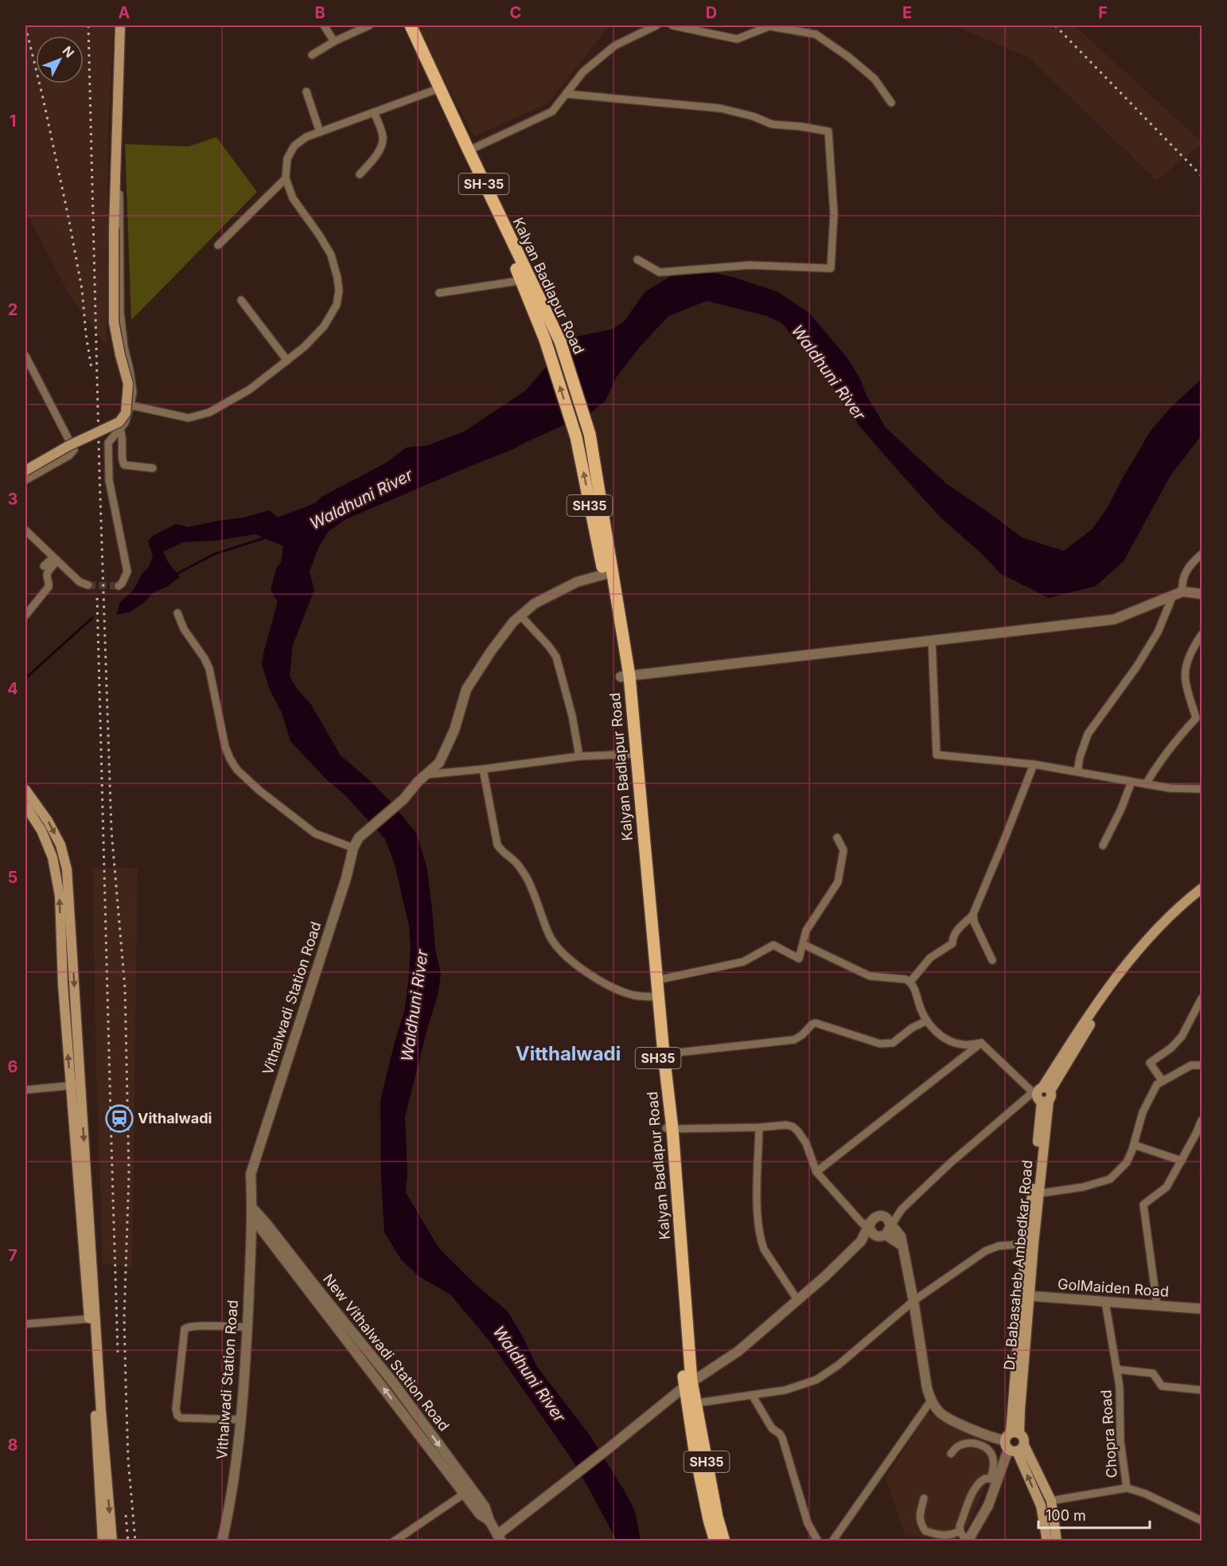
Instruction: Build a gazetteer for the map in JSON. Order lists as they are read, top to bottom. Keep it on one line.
{"streets":{"main road":["SH-35","Kalyan Badlapur Road","SH35","Dr. Babasaheb Ambedkar Road"],"street":["Vithalwadi Station Road","GolMaiden Road","New Vithalwadi Station Road","Chopra Road"]},"crossings":[["Kalyan Badlapur Road","Vithalwadi Station Road"],["Vithalwadi Station Road","New Vithalwadi Station Road"],["Dr. Babasaheb Ambedkar Road","GolMaiden Road"],["GolMaiden Road","Chopra Road"]],"districts":["Vitthalwadi"],"water":["Waldhuni River"],"places":{"station":["Vithalwadi"]},"scale_bar":"100 m","north":"top right","grid":{"columns":["A","B","C","D","E","F"],"rows":["1","2","3","4","5","6","7","8"]}}
